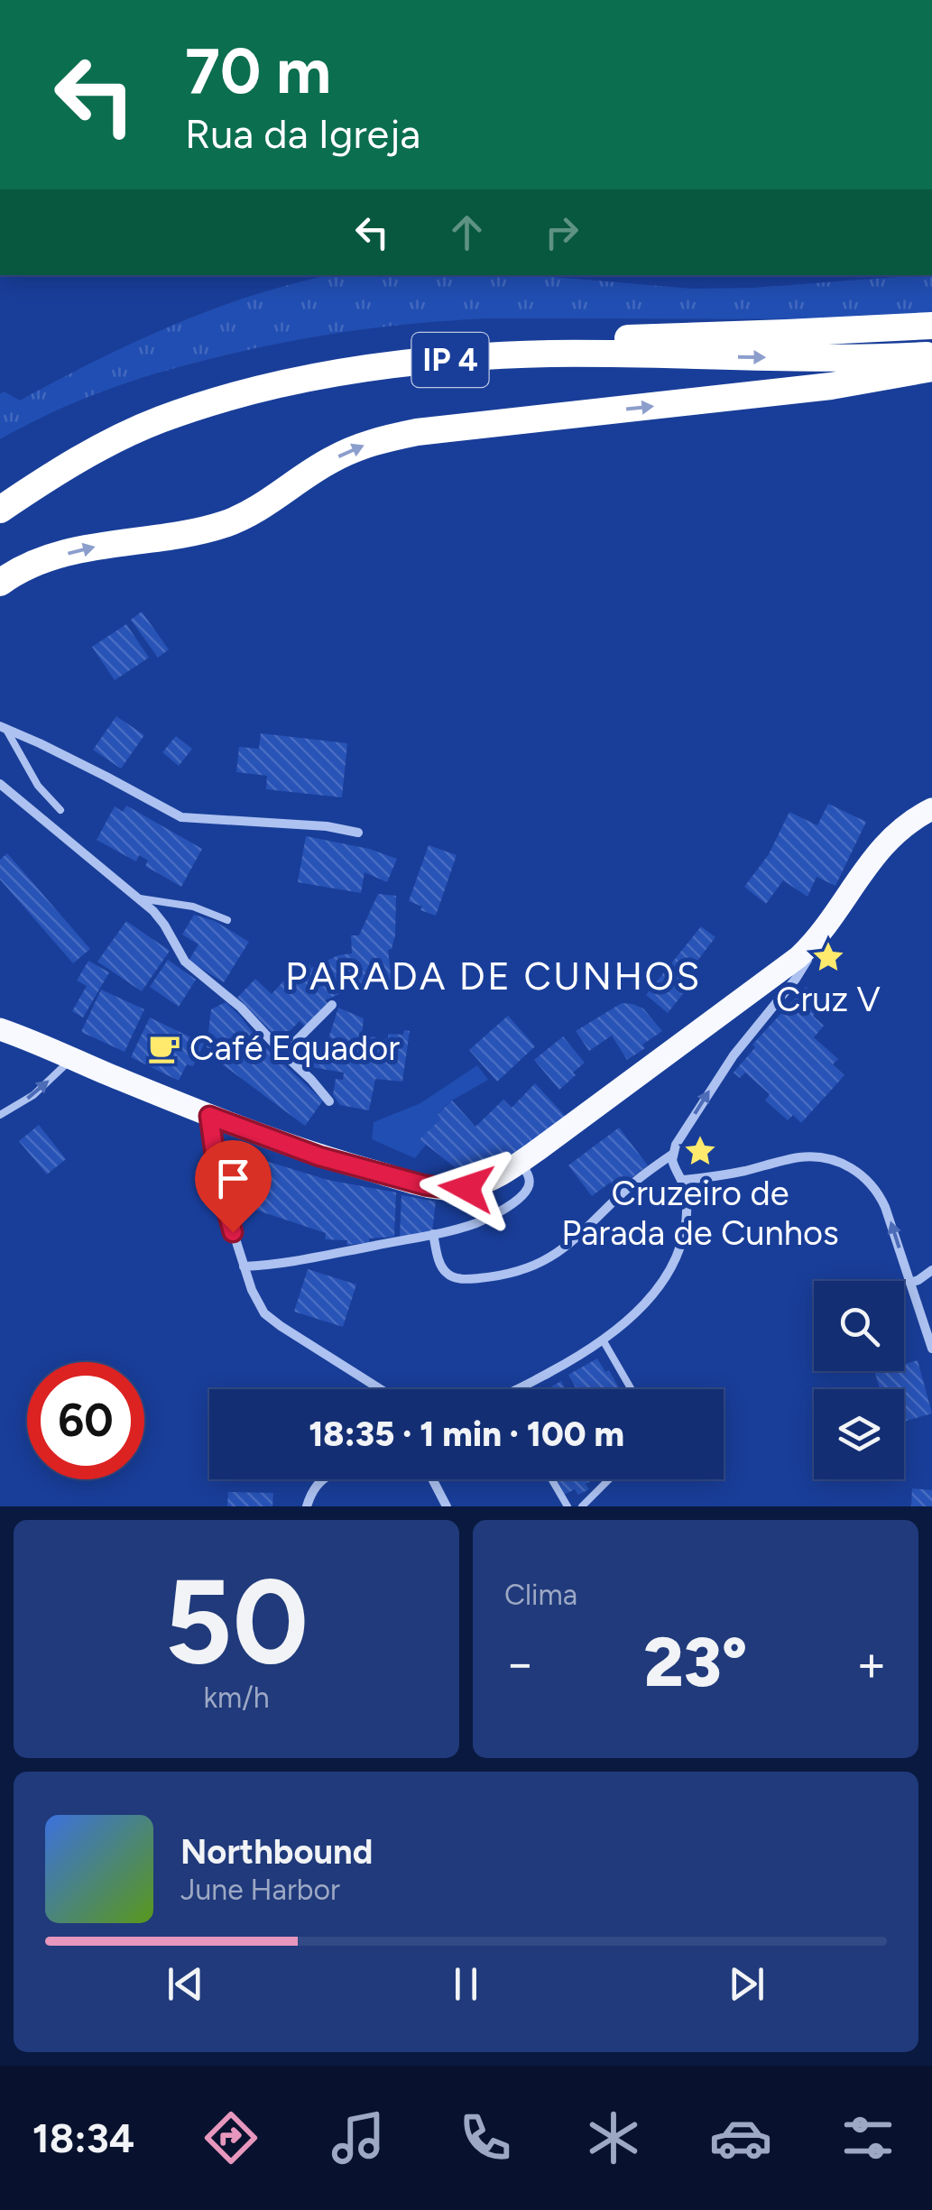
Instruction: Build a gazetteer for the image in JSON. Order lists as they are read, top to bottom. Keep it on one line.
{"streets":{"highway":["IP 4"]},"districts":["PARADA DE CUNHOS"],"places":{"place":["Cruz V","Cruzeiro de Parada de Cunhos"],"cafe":["Café Equador"]},"page":{"turn":["70 m","Rua da Igreja"],"limit":"60","trip":"18:35 · 1 min · 100 m","tile":[["50","km/h"],"Clima"],"heat":["−","23°","+"],"song":["Northbound","June Harbor"],"tabs":"18:34"}}
